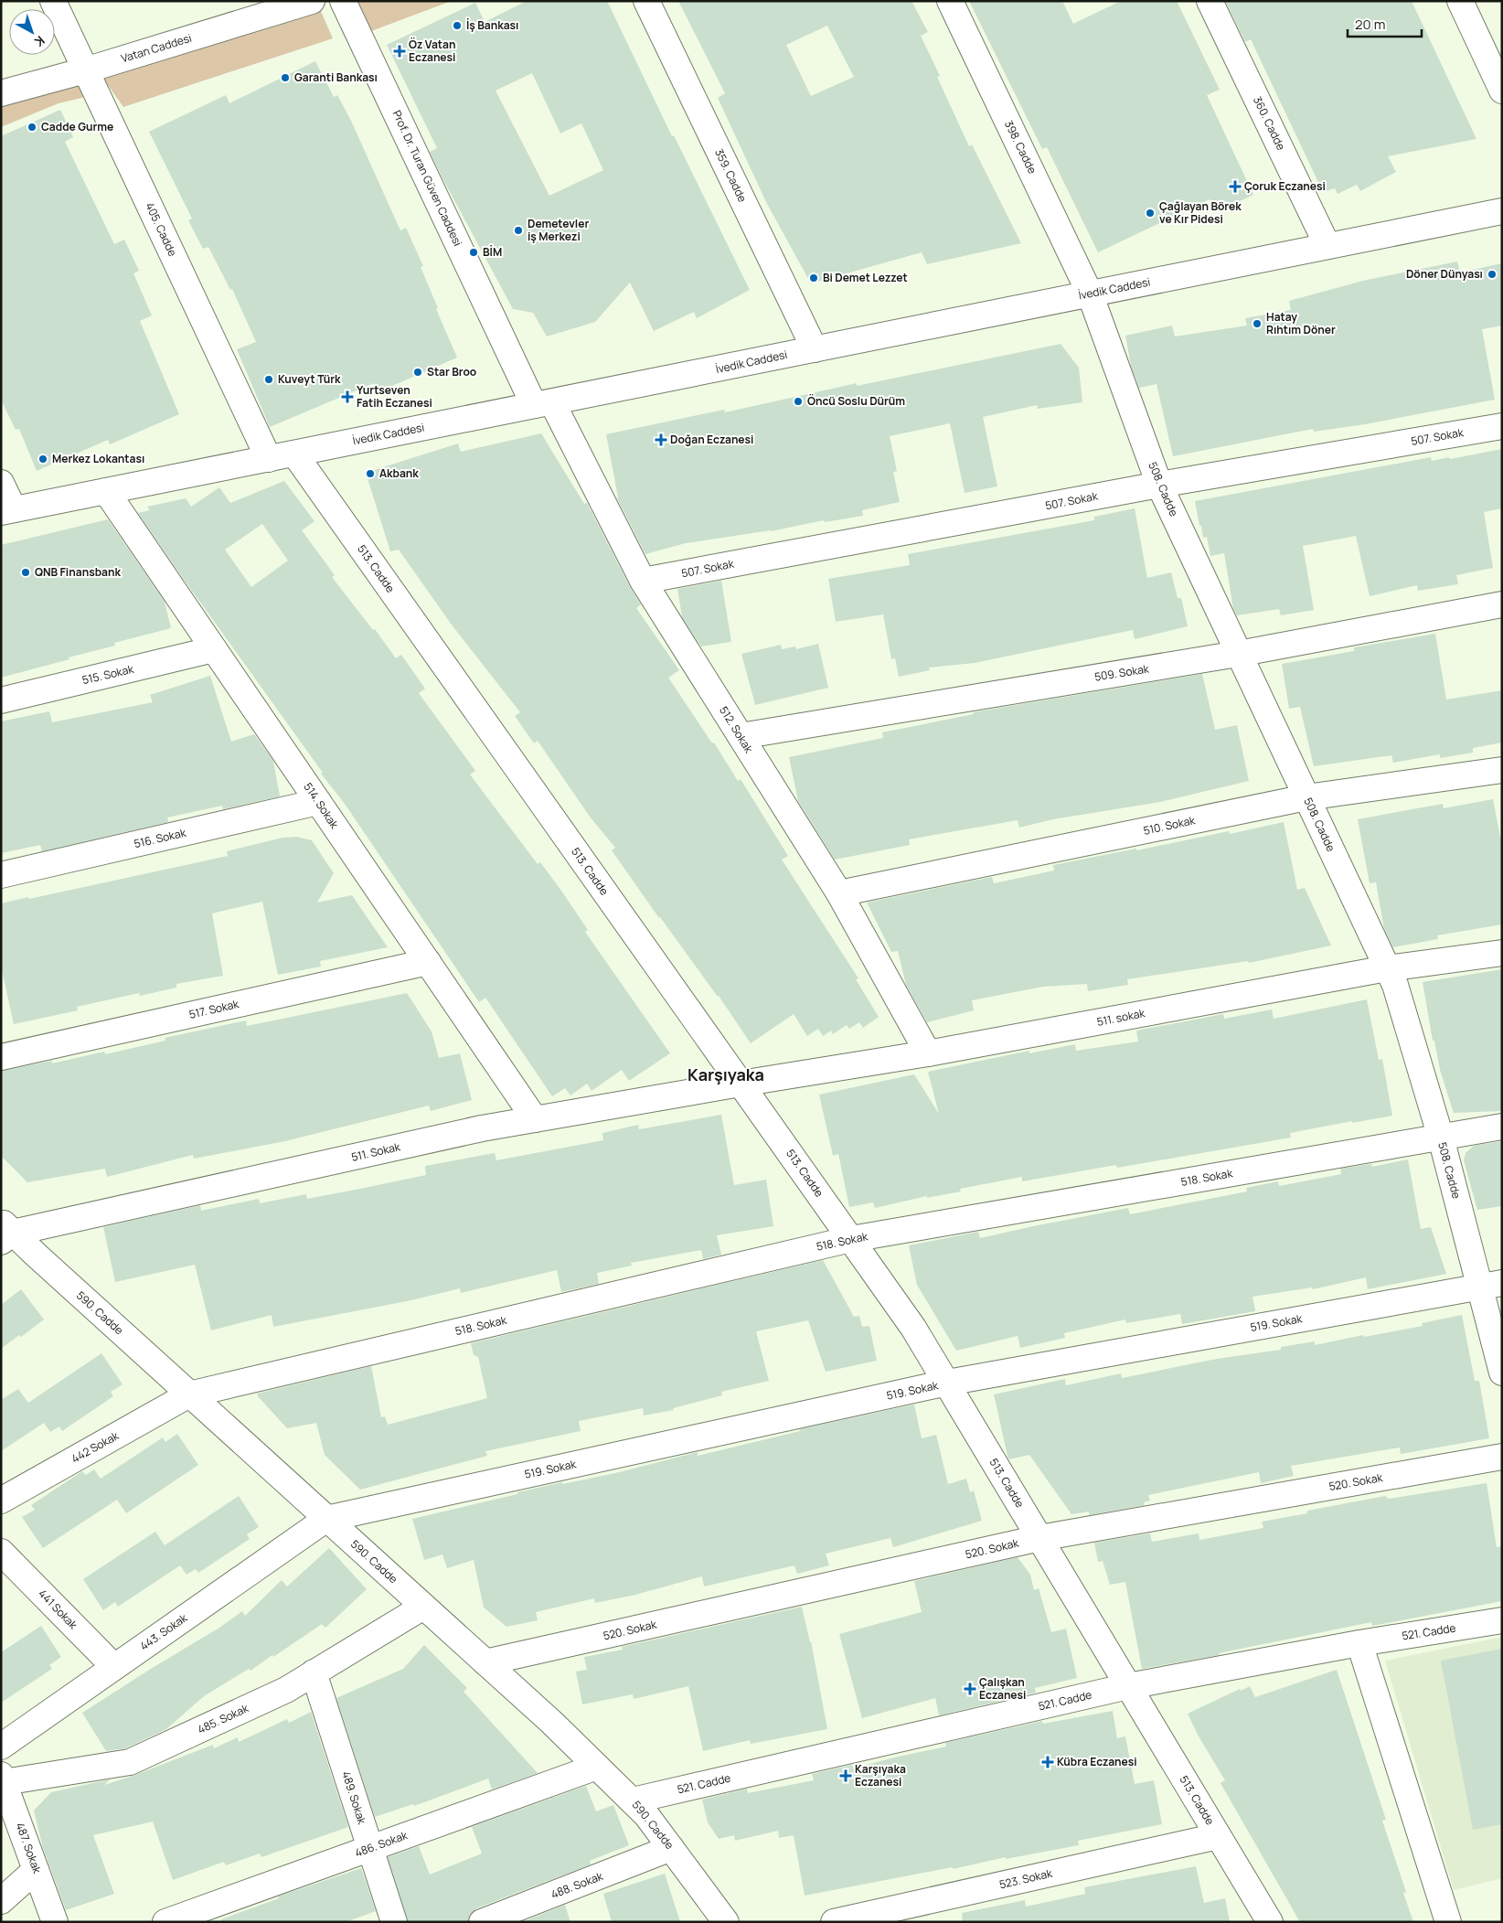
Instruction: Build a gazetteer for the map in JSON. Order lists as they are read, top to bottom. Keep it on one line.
{"streets":{"street":["Vatan Caddesi","360. Cadde","398. Cadde","359. Cadde","Prof. Dr. Turan Güven Caddesi","405. Cadde","İvedik Caddesi","507. Sokak","508. Cadde","513. Cadde","509. Sokak","515. Sokak","512. Sokak","514. Sokak","510. Sokak","516. Sokak","517. Sokak","511. sokak","511. Sokak","518. Sokak","590. Cadde","519. Sokak","442 Sokak","520. Sokak","441 Sokak","443. Sokak","521. Cadde","485. Sokak","489. Sokak","486. Sokak","487. Sokak","523. Sokak","488. Sokak"]},"crossings":[["Vatan Caddesi","405. Cadde"],["360. Cadde","İvedik Caddesi"],["398. Cadde","İvedik Caddesi"],["398. Cadde","508. Cadde"],["359. Cadde","İvedik Caddesi"],["Prof. Dr. Turan Güven Caddesi","İvedik Caddesi"],["Prof. Dr. Turan Güven Caddesi","512. Sokak"],["405. Cadde","İvedik Caddesi"],["İvedik Caddesi","508. Cadde"],["İvedik Caddesi","513. Cadde"],["İvedik Caddesi","512. Sokak"],["İvedik Caddesi","514. Sokak"],["507. Sokak","508. Cadde"],["507. Sokak","512. Sokak"],["508. Cadde","509. Sokak"],["508. Cadde","510. Sokak"],["508. Cadde","511. sokak"],["508. Cadde","518. Sokak"],["508. Cadde","519. Sokak"],["513. Cadde","511. sokak"],["513. Cadde","511. Sokak"],["513. Cadde","518. Sokak"],["513. Cadde","519. Sokak"],["513. Cadde","520. Sokak"],["513. Cadde","521. Cadde"],["513. Cadde","523. Sokak"],["509. Sokak","512. Sokak"],["515. Sokak","514. Sokak"],["512. Sokak","510. Sokak"],["512. Sokak","511. sokak"],["514. Sokak","516. Sokak"],["514. Sokak","517. Sokak"],["514. Sokak","511. Sokak"],["511. sokak","511. Sokak"],["511. Sokak","590. Cadde"],["518. Sokak","590. Cadde"],["518. Sokak","442 Sokak"],["590. Cadde","519. Sokak"],["590. Cadde","442 Sokak"],["590. Cadde","520. Sokak"],["590. Cadde","443. Sokak"],["590. Cadde","521. Cadde"],["590. Cadde","485. Sokak"],["590. Cadde","486. Sokak"],["590. Cadde","488. Sokak"],["519. Sokak","443. Sokak"],["441 Sokak","443. Sokak"],["485. Sokak","489. Sokak"],["485. Sokak","487. Sokak"],["489. Sokak","486. Sokak"]],"districts":["Karşıyaka"],"places":{"other":["İş Bankası","Garanti Bankası","Cadde Gurme","Çağlayan Börek ve Kır Pidesi","Demetevler iş Merkezi","BİM","Döner Dünyası","Bi Demet Lezzet","Hatay Rıhtım Döner","Star Broo","Kuveyt Türk","Öncü Soslu Dürüm","Merkez Lokantası","Akbank","QNB Finansbank"],"health":["Öz Vatan Eczanesi","Çoruk Eczanesi","Yurtseven Fatih Eczanesi","Doğan Eczanesi","Çalışkan Eczanesi","Kübra Eczanesi","Karşıyaka Eczanesi"]},"scale_bar":"20 m","north":"bottom right"}
